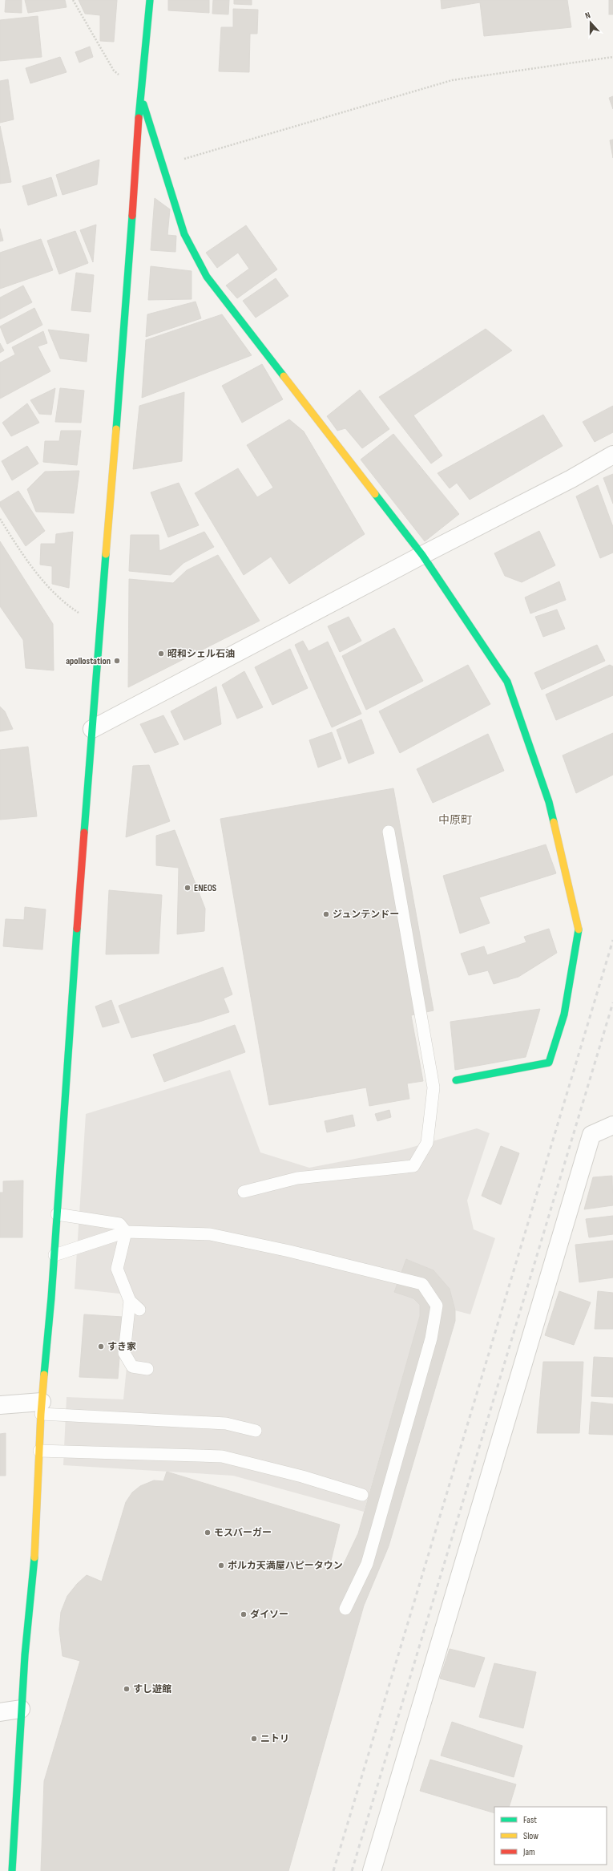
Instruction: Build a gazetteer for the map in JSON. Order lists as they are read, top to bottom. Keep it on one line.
{"districts":["中原町"],"places":["昭和シェル石油","apollostation","ENEOS","ジュンテンドー","すき家","モスバーガー","ポルカ天満屋ハピータウン","ダイソー","すし遊館","ニトリ"],"legend":["Fast","Slow","Jam"],"north":"top"}
